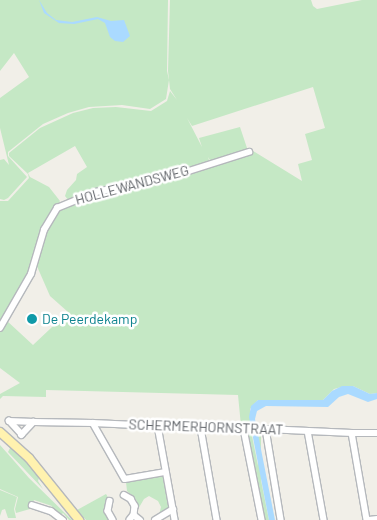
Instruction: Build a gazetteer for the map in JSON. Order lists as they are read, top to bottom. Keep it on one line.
{"streets":{"street":["HOLLEWANDSWEG","SCHERMERHORNSTRAAT"]},"places":["De Peerdekamp"]}
